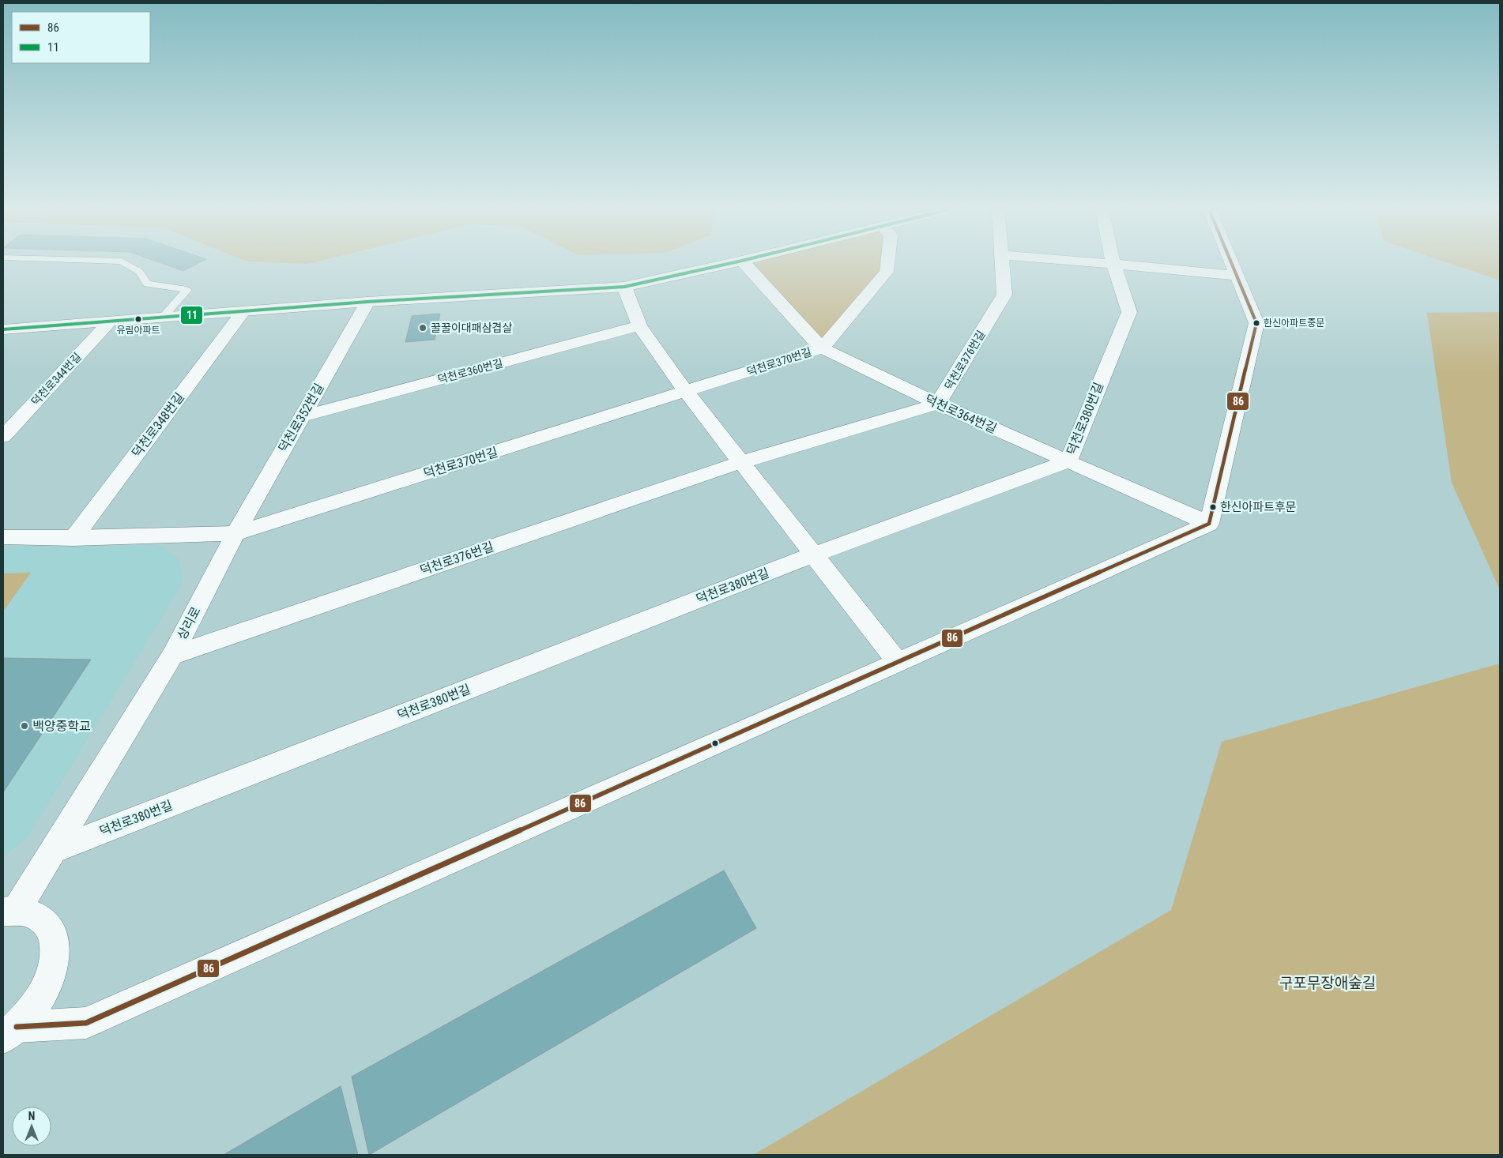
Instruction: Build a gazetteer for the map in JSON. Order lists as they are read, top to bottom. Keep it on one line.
{"streets":{"street":["덕천로376번길","덕천로370번길","덕천로360번길","덕천로344번길","덕천로364번길","덕천로352번길","덕천로380번길","덕천로348번길","상리로"]},"crossings":[["덕천로376번길","덕천로364번길"],["덕천로376번길","상리로"],["덕천로370번길","덕천로364번길"],["덕천로370번길","덕천로352번길"],["덕천로370번길","상리로"],["덕천로360번길","덕천로352번길"],["덕천로364번길","덕천로380번길"],["덕천로352번길","상리로"],["덕천로380번길","상리로"]],"parks":["구포무장애숲길"],"places":["유림아파트","한신아파트중문","꿀꿀이대패삼겹살","한신아파트후문","백양중학교"],"lines":["transit line 86","transit line 11"],"legend":["86","11"],"north":"top"}
